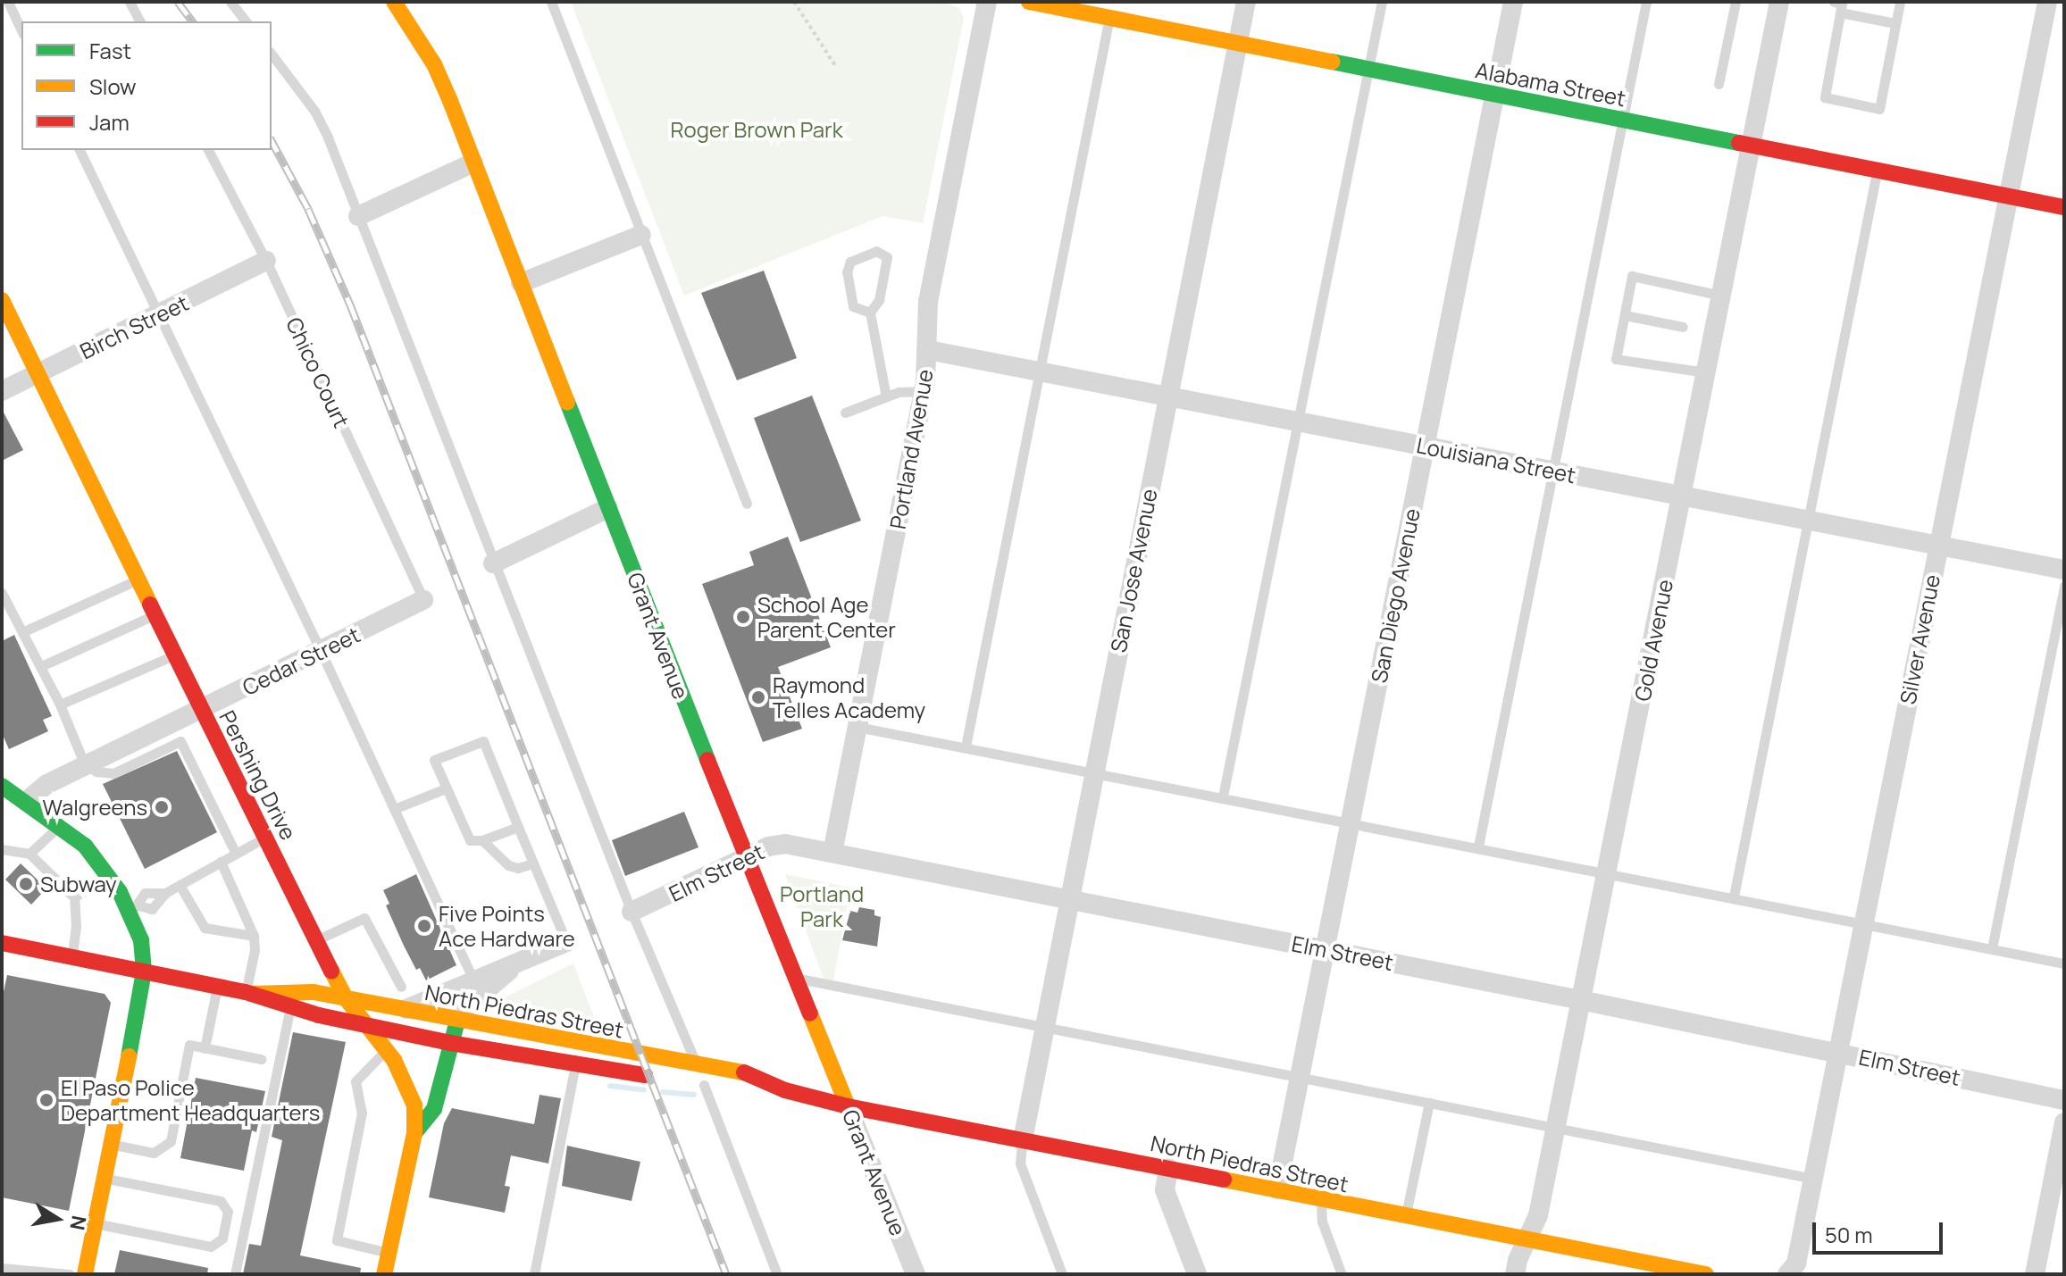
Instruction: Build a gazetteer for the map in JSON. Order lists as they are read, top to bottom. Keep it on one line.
{"streets":{"main road":["Alabama Street","Grant Avenue","Pershing Drive","North Piedras Street"],"street":["Birch Street","Portland Avenue","Louisiana Street","San Jose Avenue","San Diego Avenue","Silver Avenue","Gold Avenue","Cedar Street","Elm Street"],"lane":["Chico Court"]},"crossings":[["Alabama Street","San Jose Avenue"],["Alabama Street","San Diego Avenue"],["Alabama Street","Silver Avenue"],["Alabama Street","Gold Avenue"],["Birch Street","Chico Court"],["Birch Street","Pershing Drive"],["Chico Court","Cedar Street"],["Portland Avenue","Louisiana Street"],["Portland Avenue","Elm Street"],["Louisiana Street","San Jose Avenue"],["Louisiana Street","San Diego Avenue"],["Louisiana Street","Silver Avenue"],["Louisiana Street","Gold Avenue"],["San Jose Avenue","Elm Street"],["San Jose Avenue","North Piedras Street"],["San Diego Avenue","Elm Street"],["San Diego Avenue","North Piedras Street"],["Grant Avenue","Elm Street"],["Grant Avenue","North Piedras Street"],["Silver Avenue","Elm Street"],["Gold Avenue","Elm Street"],["Gold Avenue","North Piedras Street"],["Cedar Street","Pershing Drive"],["Pershing Drive","North Piedras Street"]],"parks":["Roger Brown Park","Portland Park"],"places":["School Age Parent Center","Raymond Telles Academy","Walgreens","Subway","Five Points Ace Hardware","El Paso Police Department Headquarters"],"legend":["Fast","Slow","Jam"],"scale_bar":"50 m","north":"right"}
